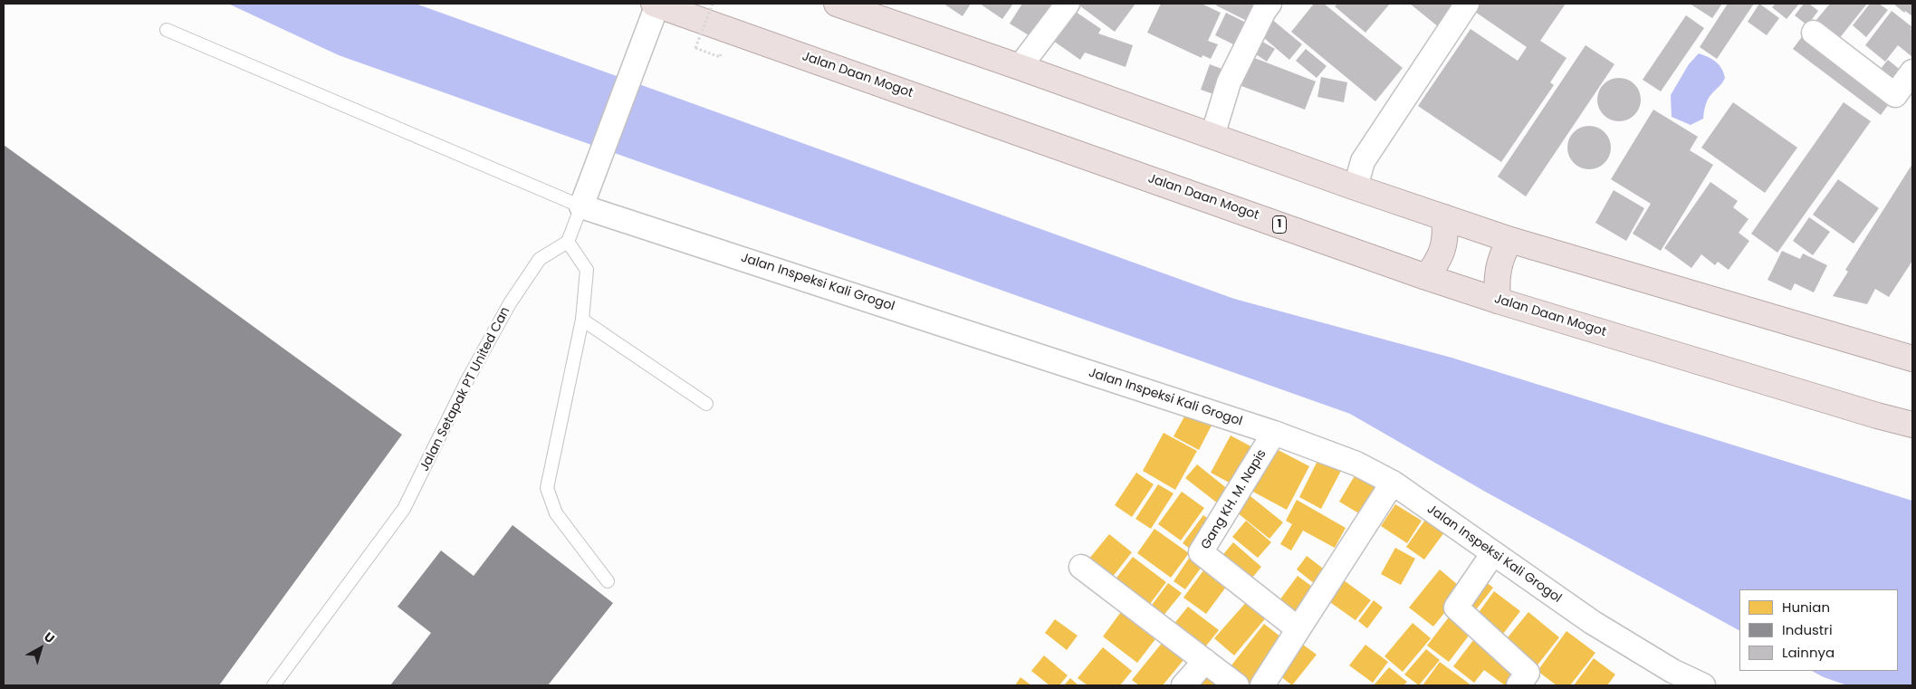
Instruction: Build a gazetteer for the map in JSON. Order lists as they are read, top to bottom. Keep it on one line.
{"streets":{"highway":["Jalan Daan Mogot","1"],"street":["Jalan Inspeksi Kali Grogol","Gang KH. M. Napis"],"lane":["Jalan Setapak PT United Can"]},"crossings":[["Jalan Inspeksi Kali Grogol","Gang KH. M. Napis"]],"legend":["Hunian","Industri","Lainnya"],"north":"top right"}
